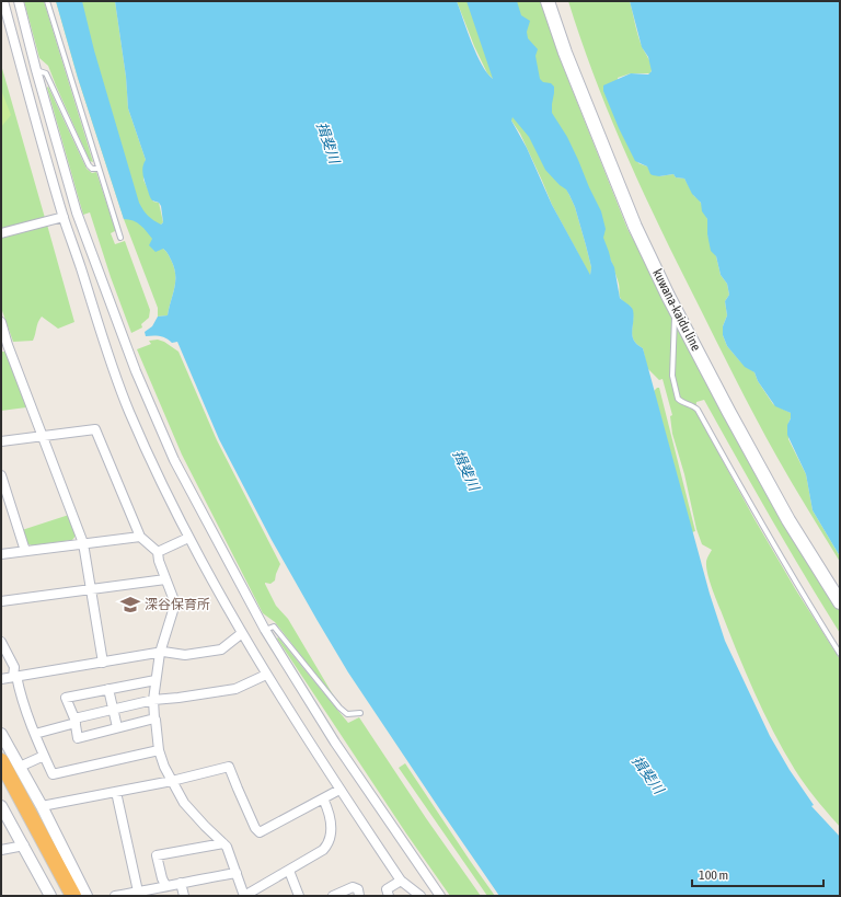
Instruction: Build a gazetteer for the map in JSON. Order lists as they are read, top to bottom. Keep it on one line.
{"streets":{"main road":["kuwana-kaidu line"]},"water":["揖斐川"],"places":{"school or university":["深谷保育所"]},"scale_bar":"100 m"}
